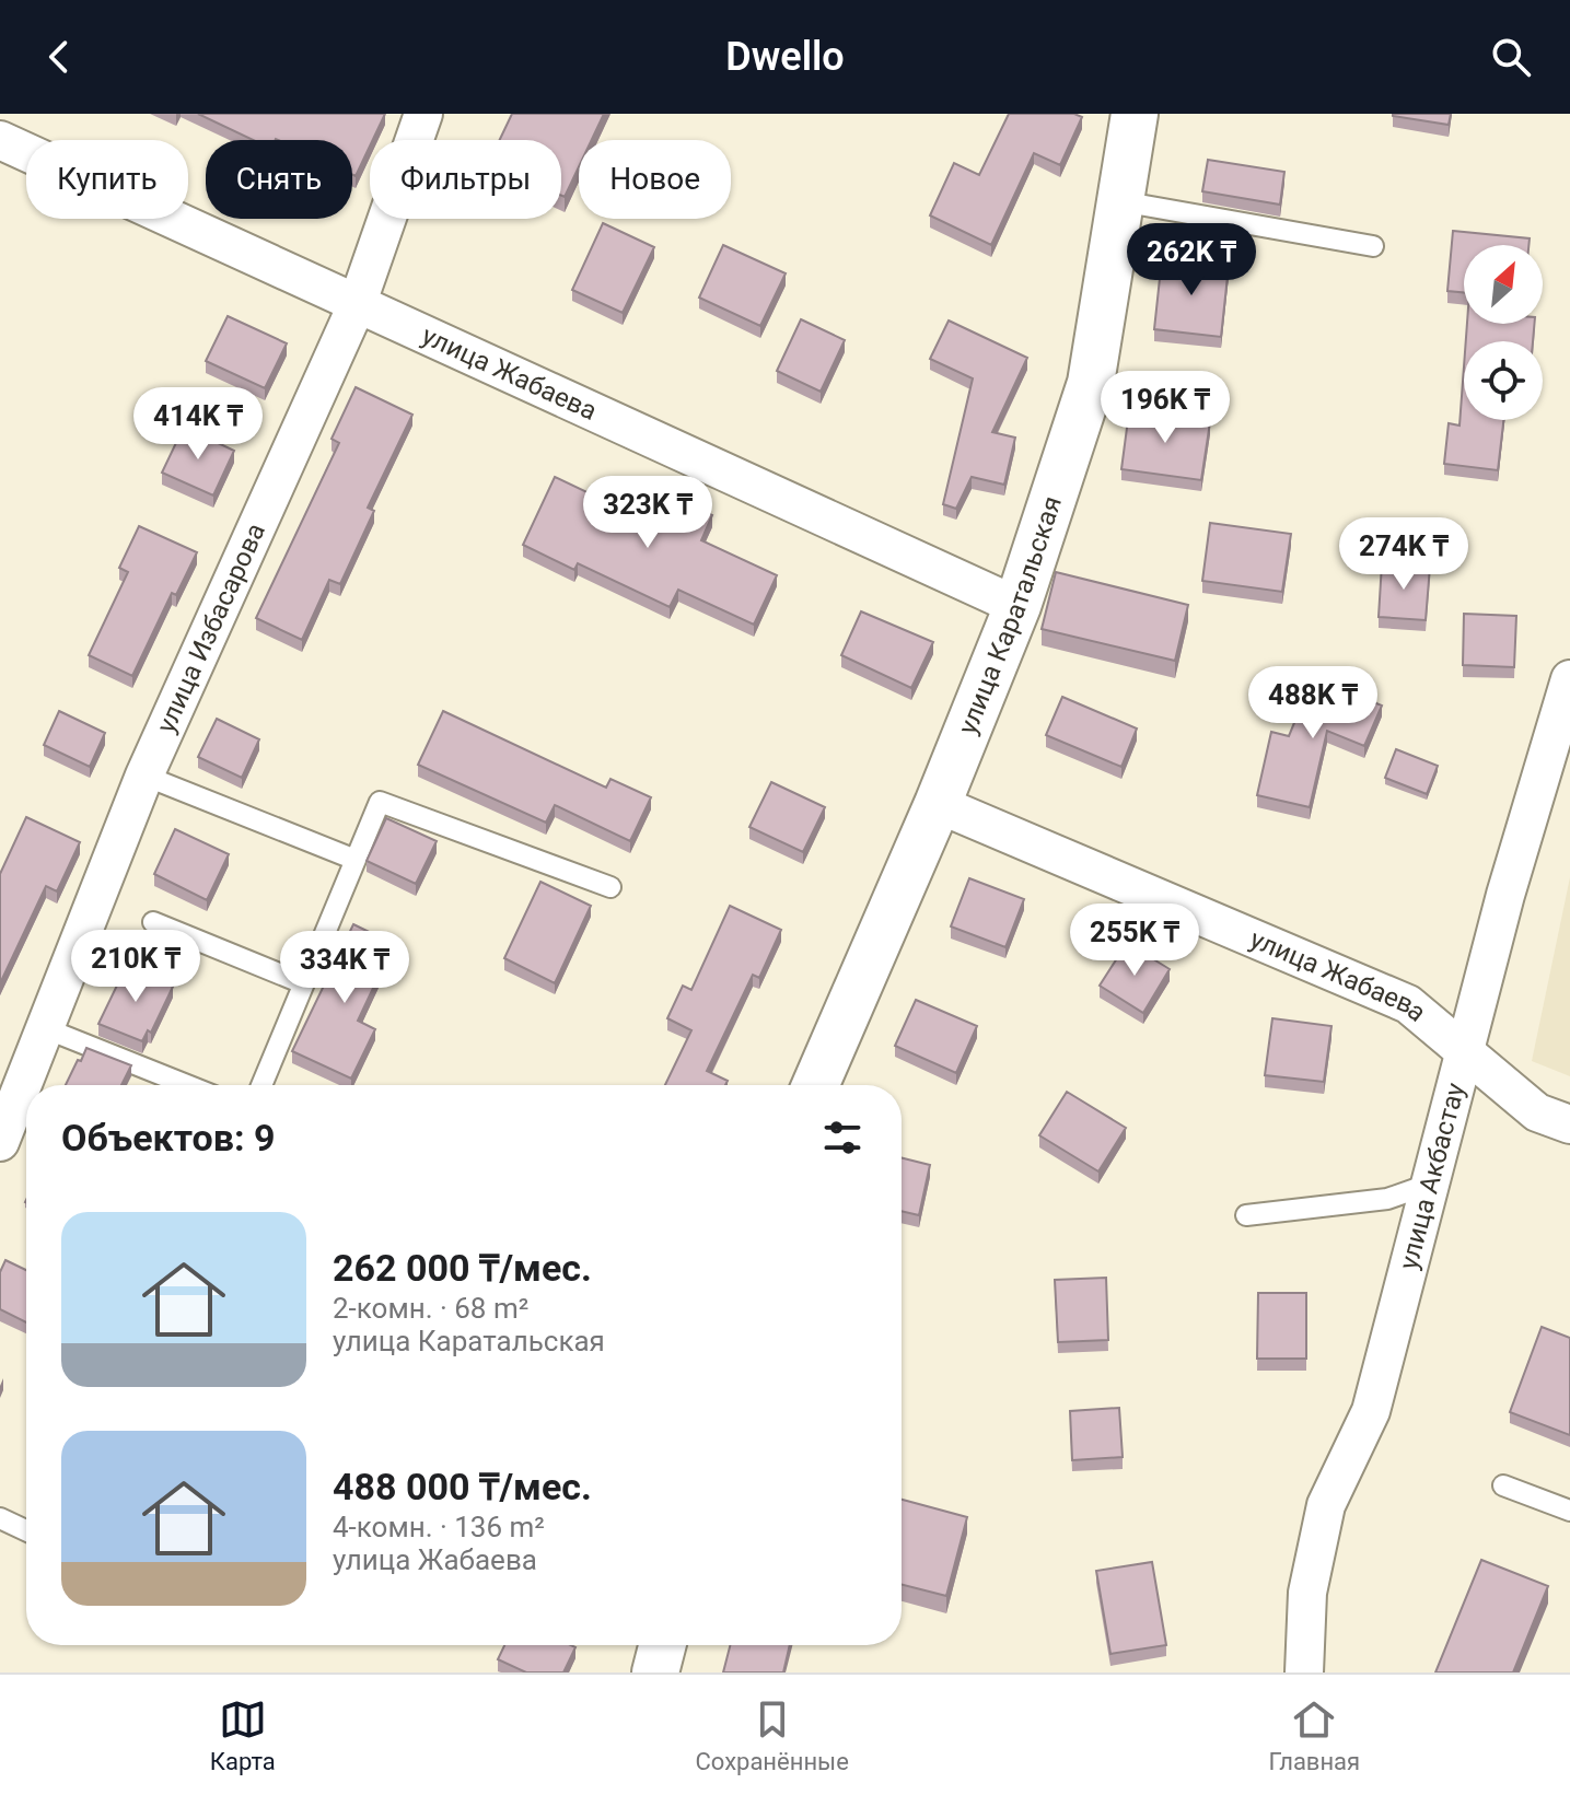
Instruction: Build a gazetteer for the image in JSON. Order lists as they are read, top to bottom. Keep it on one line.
{"streets":{"street":["улица Жабаева","улица Каратальская","улица Избасарова","улица Акбастау"]},"crossings":[["улица Жабаева","улица Каратальская"],["улица Жабаева","улица Избасарова"],["улица Жабаева","улица Акбастау"]],"north":"top right","page":{"header":"Dwello","chip":["Купить","Снять","Фильтры","Новое"],"price":["262K ₸","196K ₸","414K ₸","323K ₸","274K ₸","488K ₸","255K ₸","210K ₸","334K ₸"],"heading":"Объектов: 9","list":[{"name":"262 000 ₸/мес.","note":"2-комн. · 68 m² · улица Каратальская"},{"name":"488 000 ₸/мес.","note":"4-комн. · 136 m² · улица Жабаева"}],"tabs":["Карта","Сохранённые","Главная"]}}
